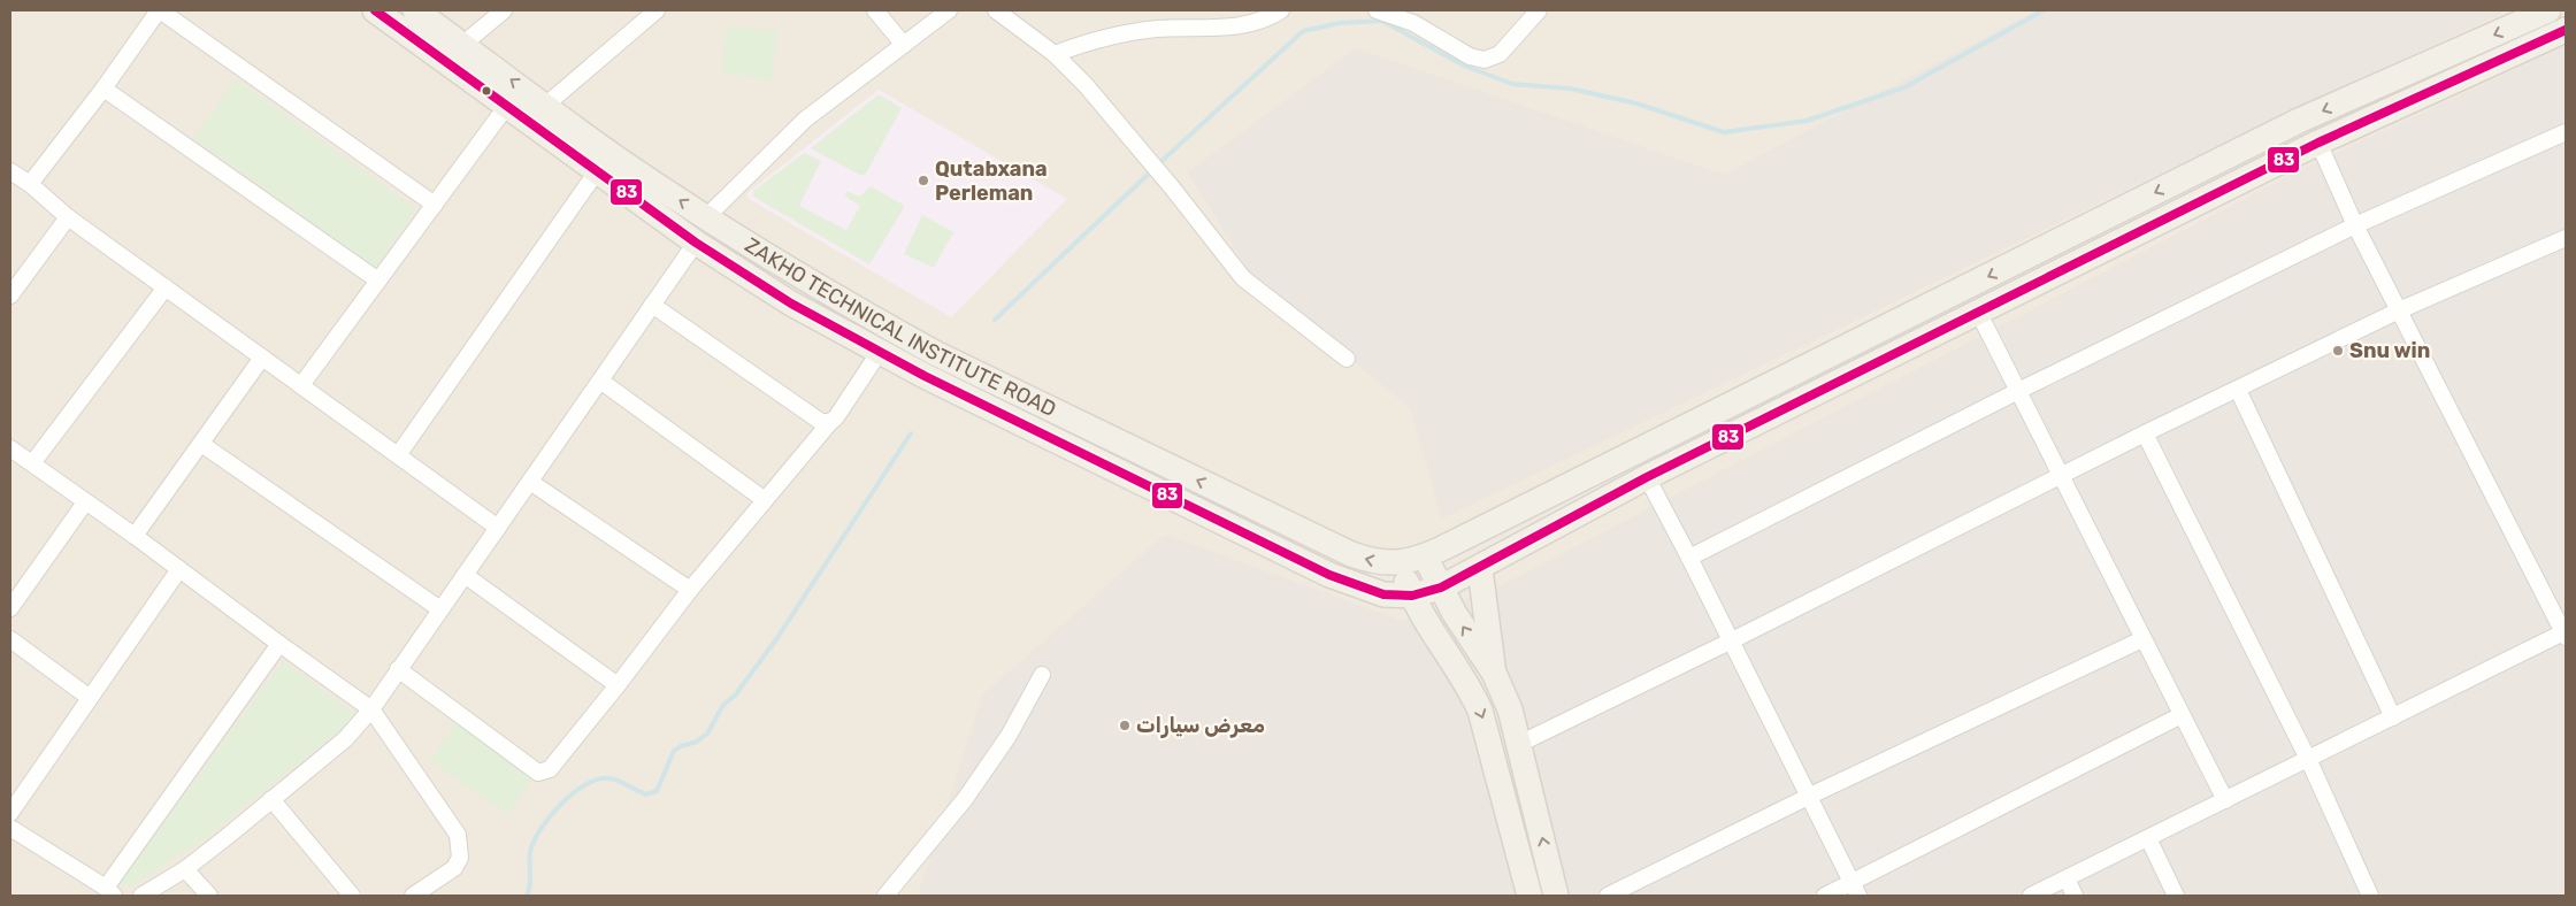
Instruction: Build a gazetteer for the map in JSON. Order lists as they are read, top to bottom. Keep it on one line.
{"streets":{"main road":["ZAKHO TECHNICAL INSTITUTE ROAD"]},"places":["Qutabxana Perleman","Snu win","معرض سيارات"],"lines":["transit line 83"]}
